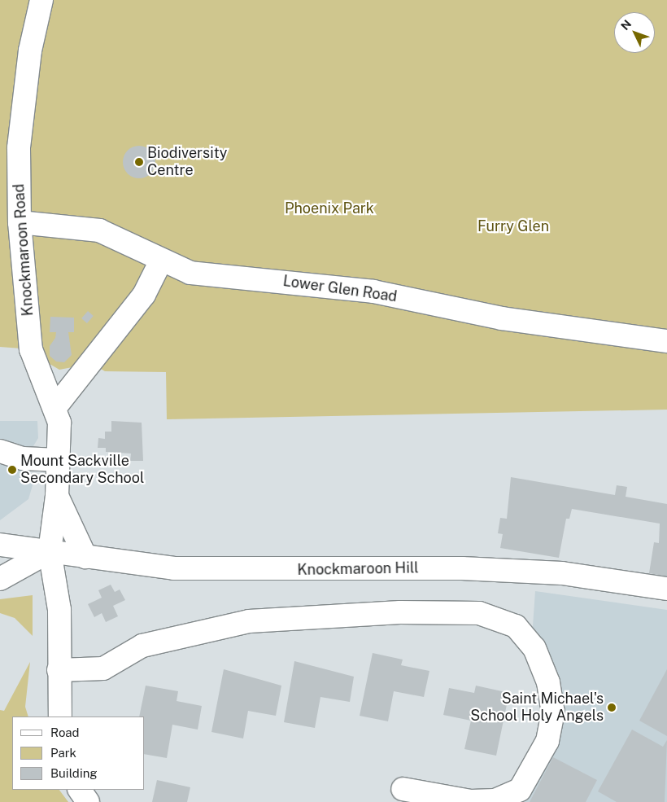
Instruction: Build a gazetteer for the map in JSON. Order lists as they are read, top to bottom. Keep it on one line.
{"streets":{"street":["Knockmaroon Road","Lower Glen Road","Knockmaroon Hill"]},"crossings":[["Knockmaroon Road","Lower Glen Road"],["Knockmaroon Road","Knockmaroon Hill"]],"parks":["Phoenix Park","Furry Glen"],"places":["Biodiversity Centre","Mount Sackville Secondary School","Saint Michael's School Holy Angels"],"legend":["Road","Park","Building"],"north":"top left"}
